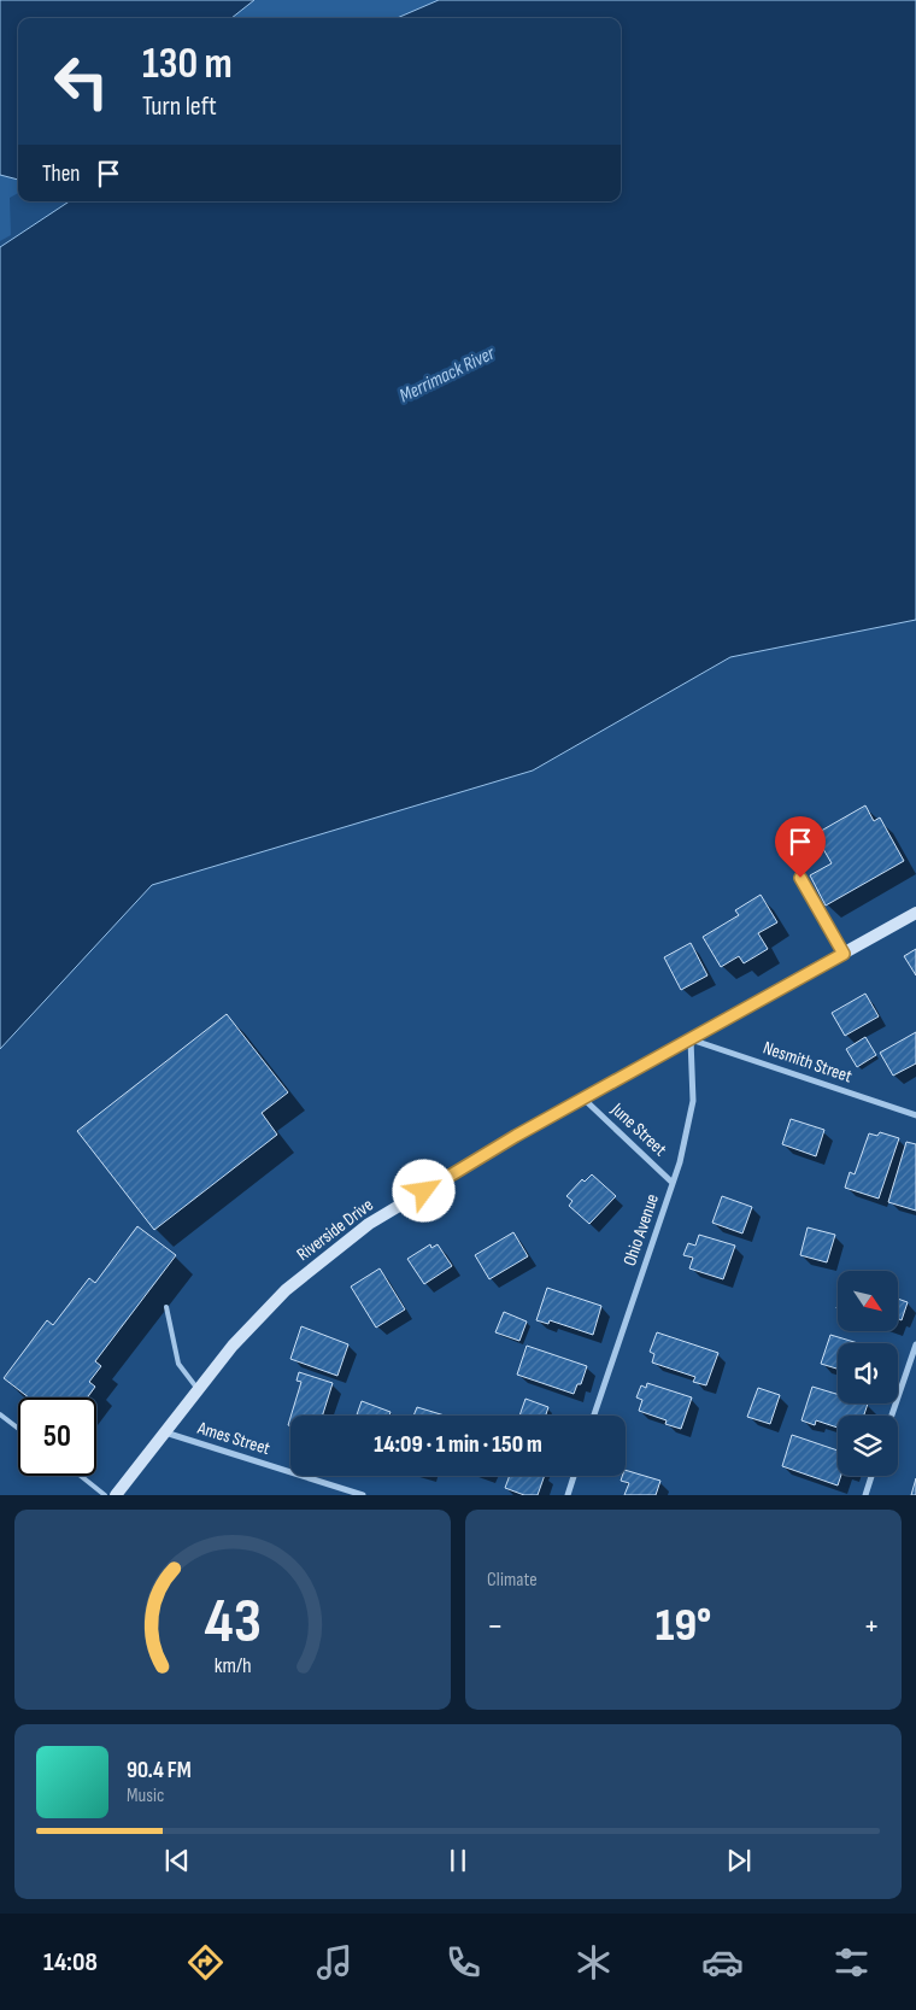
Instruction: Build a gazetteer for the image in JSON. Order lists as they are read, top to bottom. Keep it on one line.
{"streets":{"main road":["Riverside Drive"],"street":["Nesmith Street","June Street","Ohio Avenue","Ames Street"]},"crossings":[["Nesmith Street","Riverside Drive"],["Nesmith Street","Ohio Avenue"],["June Street","Riverside Drive"],["June Street","Ohio Avenue"],["Riverside Drive","Ohio Avenue"],["Riverside Drive","Ames Street"]],"water":["Merrimack River"],"north":"bottom right","page":{"turn":["130 m","Turn left"],"then":"Then","limit":"50","trip":"14:09 · 1 min · 150 m","tile":"Climate","heat":["−","19°","+"],"song":["90.4 FM","Music"],"tabs":"14:08","gauge":["43","km/h"]}}
